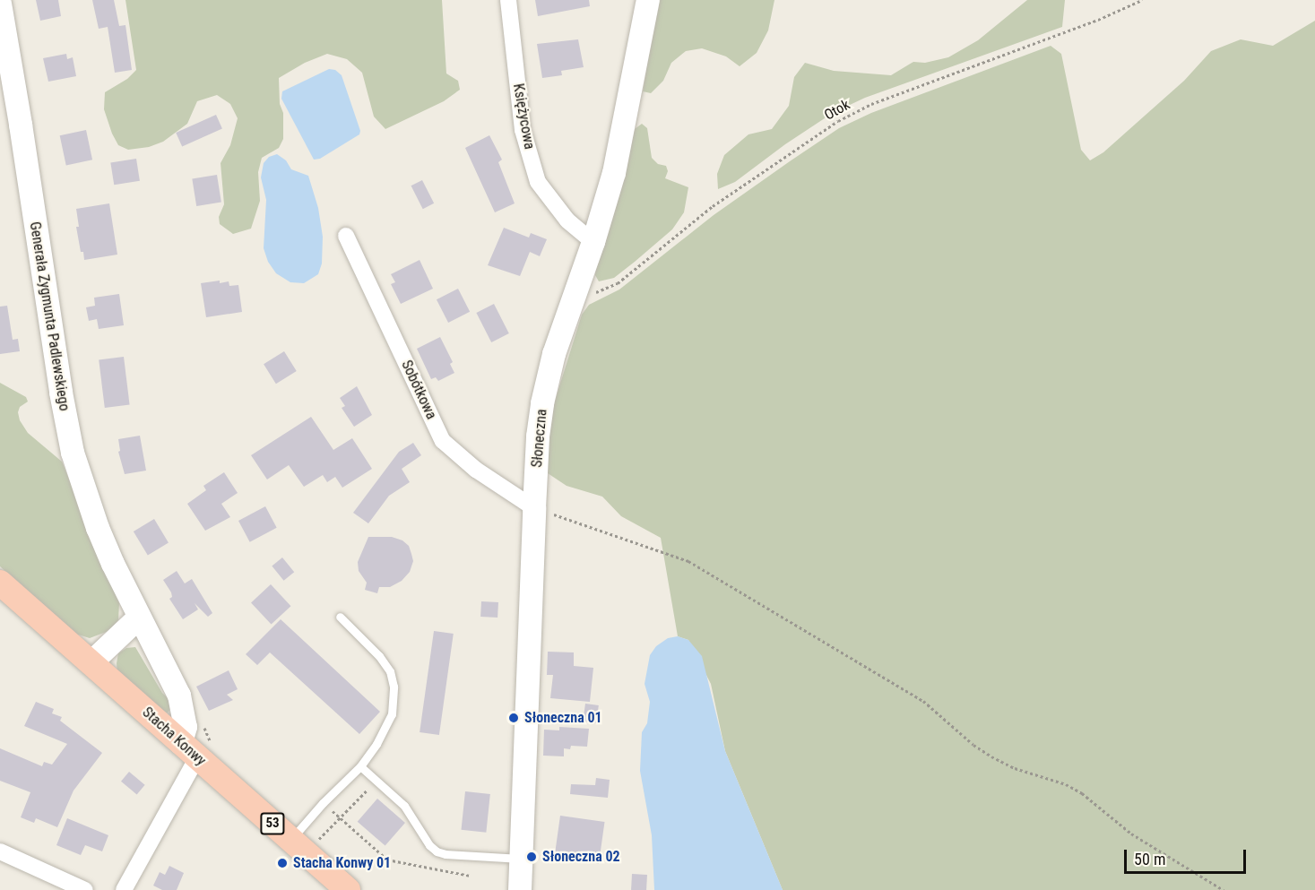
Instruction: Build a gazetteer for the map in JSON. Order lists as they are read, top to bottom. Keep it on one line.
{"streets":{"main road":["Stacha Konwy","53"],"street":["Księżycowa","Generała Zygmunta Padlewskiego","Sobótkowa","Słoneczna"],"path":["Otok"]},"crossings":[["Otok","Słoneczna"],["Księżycowa","Słoneczna"],["Generała Zygmunta Padlewskiego","Stacha Konwy"],["Sobótkowa","Słoneczna"]],"places":["Słoneczna 01","Słoneczna 02","Stacha Konwy 01"],"scale_bar":"50 m"}
